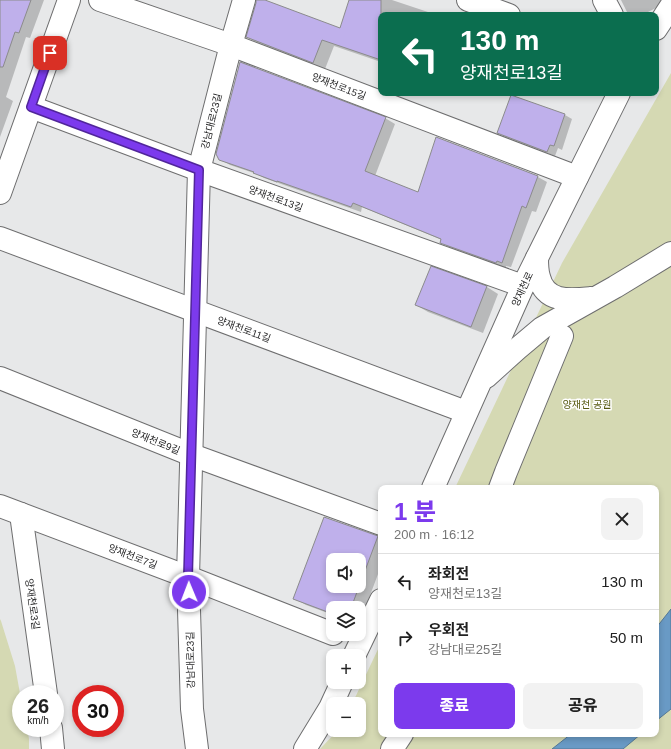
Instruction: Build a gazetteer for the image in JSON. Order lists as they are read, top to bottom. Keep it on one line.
{"streets":{"street":["양재천로15길","강남대로23길","양재천로13길","양재천로","양재천로11길","양재천로9길","양재천로7길","양재천로3길"]},"crossings":[["양재천로15길","강남대로23길"],["양재천로15길","양재천로"],["강남대로23길","양재천로13길"],["강남대로23길","양재천로11길"],["강남대로23길","양재천로9길"],["강남대로23길","양재천로7길"],["양재천로13길","양재천로"],["양재천로","양재천로11길"],["양재천로7길","양재천로3길"]],"parks":["양재천 공원"],"page":{"turn":["130 m","양재천로13길"],"heading":["1 분","200 m · 16:12"],"map_buttons":["+","−"],"list":[{"name":"좌회전","note":"양재천로13길","value":"130 m"},{"name":"우회전","note":"강남대로25길","value":"50 m"}],"buttons":["종료","공유"],"speed":"26 km/h","limit":"30"}}
